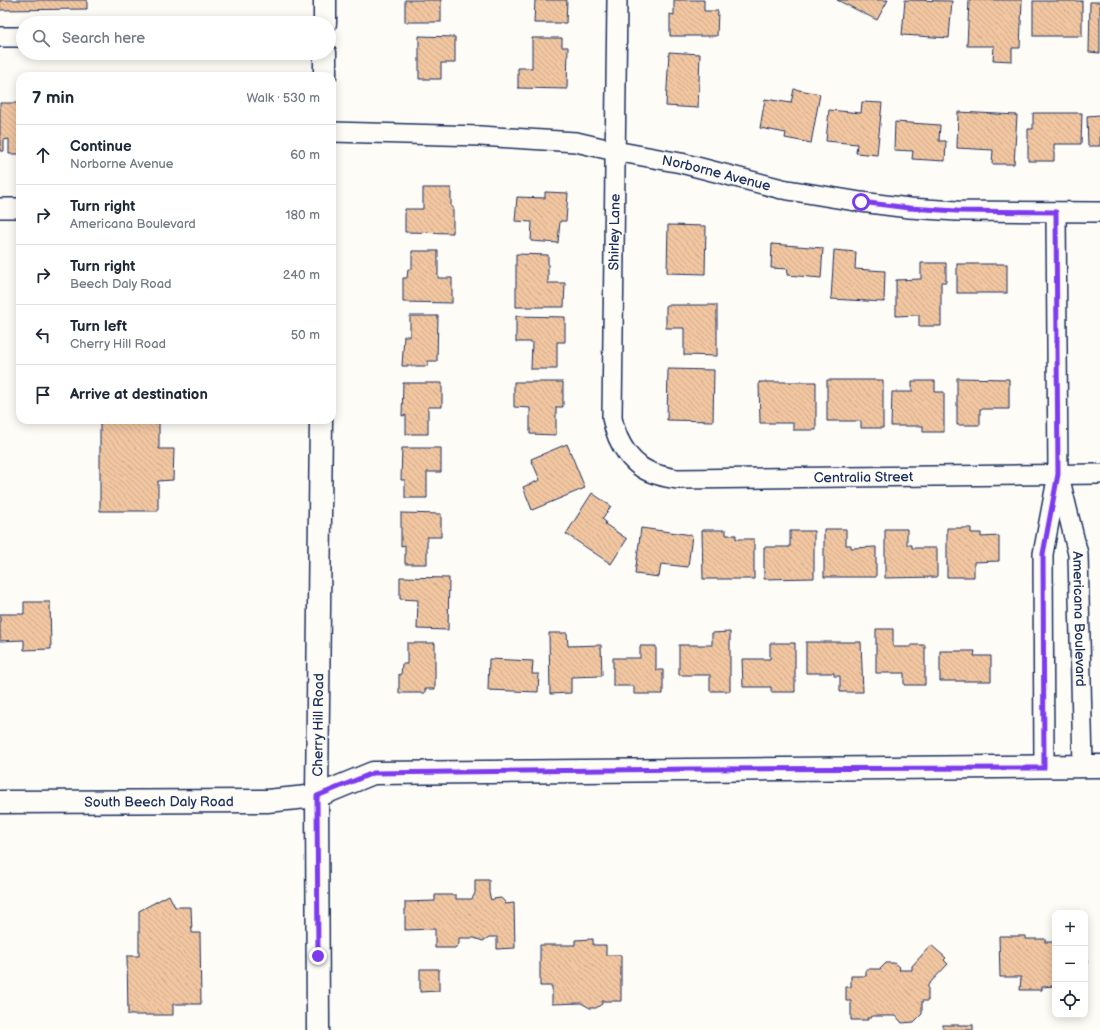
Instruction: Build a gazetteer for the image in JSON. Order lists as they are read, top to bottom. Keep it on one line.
{"streets":{"main road":["Cherry Hill Road","South Beech Daly Road"],"street":["Norborne Avenue","Shirley Lane","Centralia Street","Americana Boulevard"]},"crossings":[["Norborne Avenue","Shirley Lane"],["Norborne Avenue","Americana Boulevard"],["Shirley Lane","Centralia Street"],["Centralia Street","Americana Boulevard"],["Americana Boulevard","South Beech Daly Road"],["Cherry Hill Road","South Beech Daly Road"]],"page":{"search":"Search here","heading":["7 min","Walk · 530 m"],"list":[["Continue","Norborne Avenue","60 m"],["Turn right","Americana Boulevard","180 m"],["Turn right","Beech Daly Road","240 m"],["Turn left","Cherry Hill Road","50 m"],"Arrive at destination"],"map_buttons":["+","−"]}}
